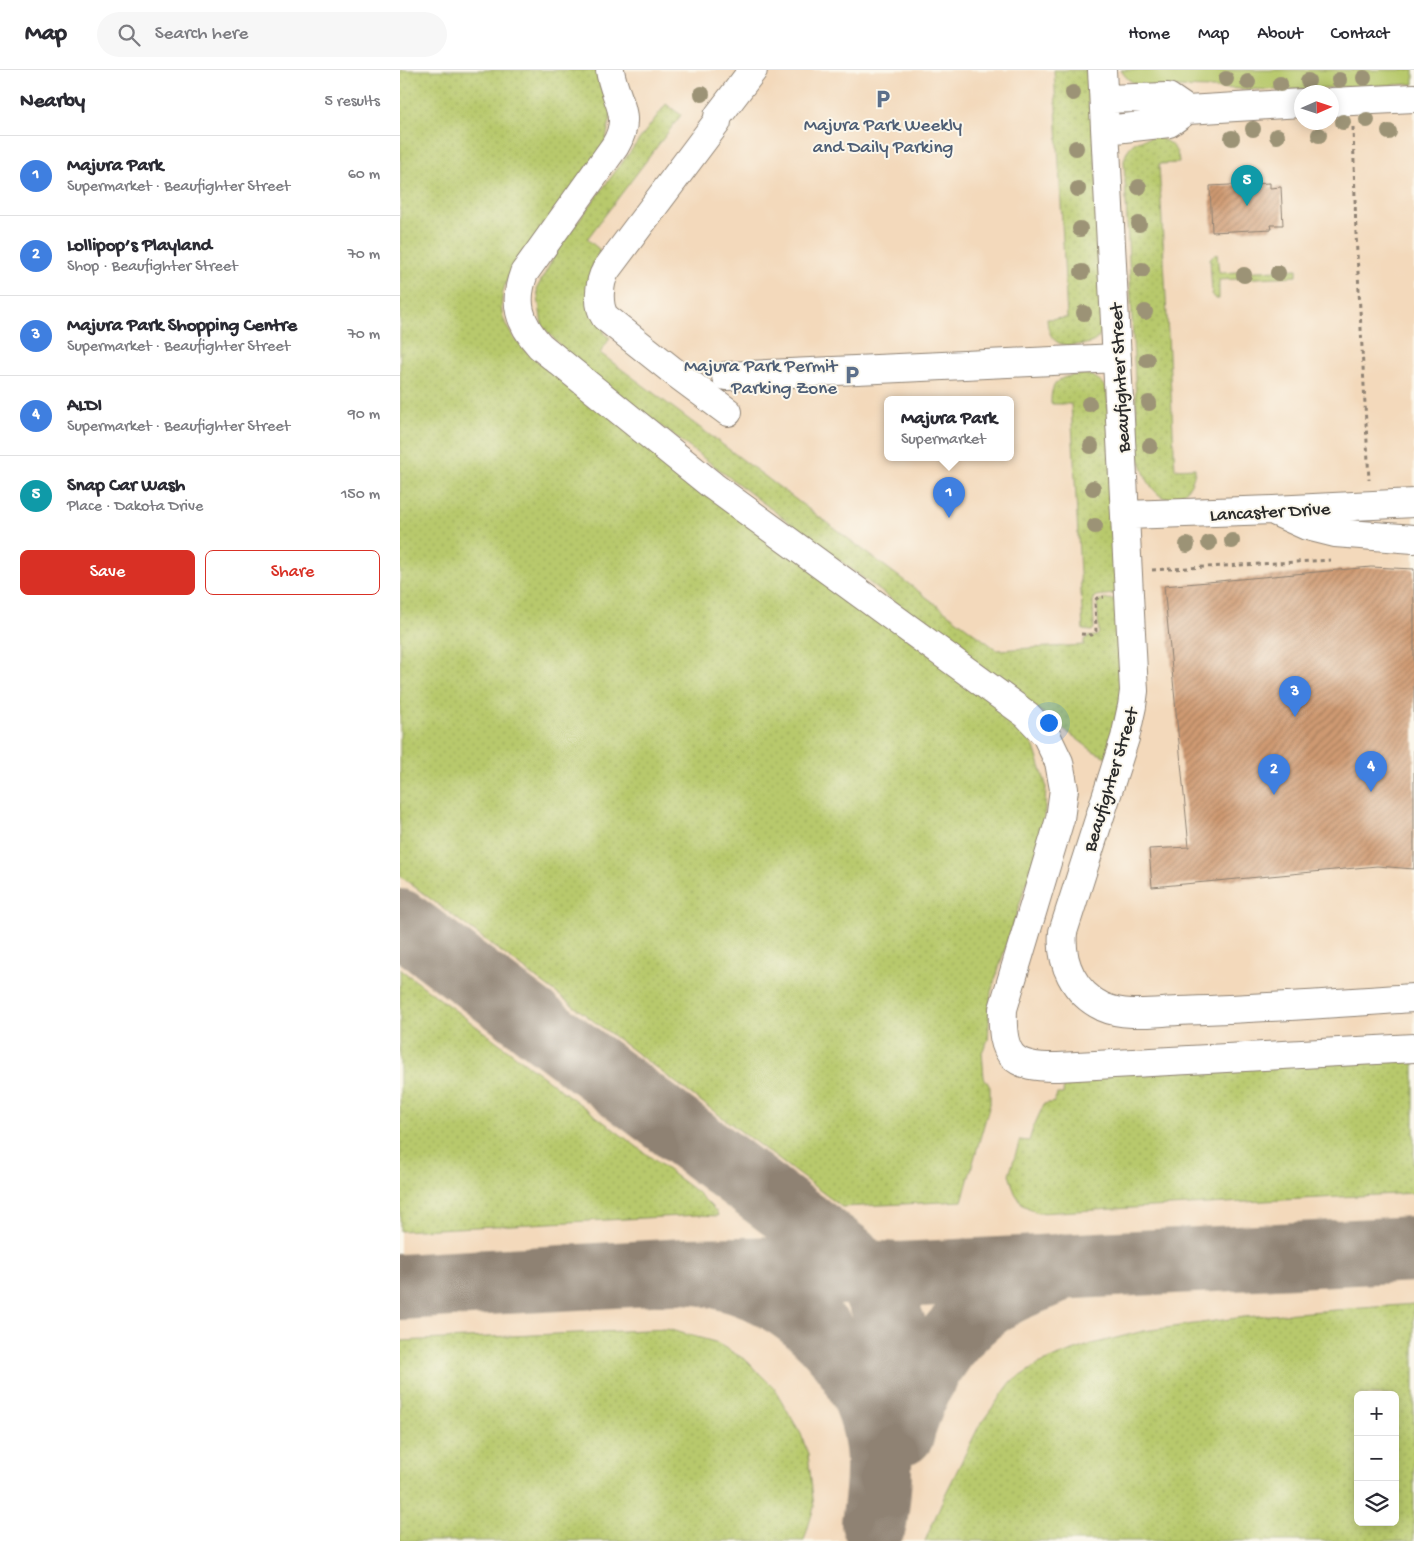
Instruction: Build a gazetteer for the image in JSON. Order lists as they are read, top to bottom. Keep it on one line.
{"streets":{"street":["Beaufighter Street","Lancaster Drive"]},"crossings":[["Beaufighter Street","Lancaster Drive"]],"places":{"parking":["Majura Park Weekly and Daily Parking","Majura Park Permit Parking Zone"]},"north":"right","page":{"header":"Map","search":"Search here","nav":["Home","Map","About","Contact"],"heading":["Nearby","5 results"],"list":[{"mark":"1","name":"Majura Park","note":"Supermarket · Beaufighter Street","value":"60 m"},{"mark":"2","name":"Lollipop’s Playland","note":"Shop · Beaufighter Street","value":"70 m"},{"mark":"3","name":"Majura Park Shopping Centre","note":"Supermarket · Beaufighter Street","value":"70 m"},{"mark":"4","name":"ALDI","note":"Supermarket · Beaufighter Street","value":"90 m"},{"mark":"5","name":"Snap Car Wash","note":"Place · Dakota Drive","value":"150 m"}],"pins":["5","1","3","4","2"],"popup":["Majura Park","Supermarket"],"buttons":["Save","Share"],"map_buttons":["+","−"]}}
